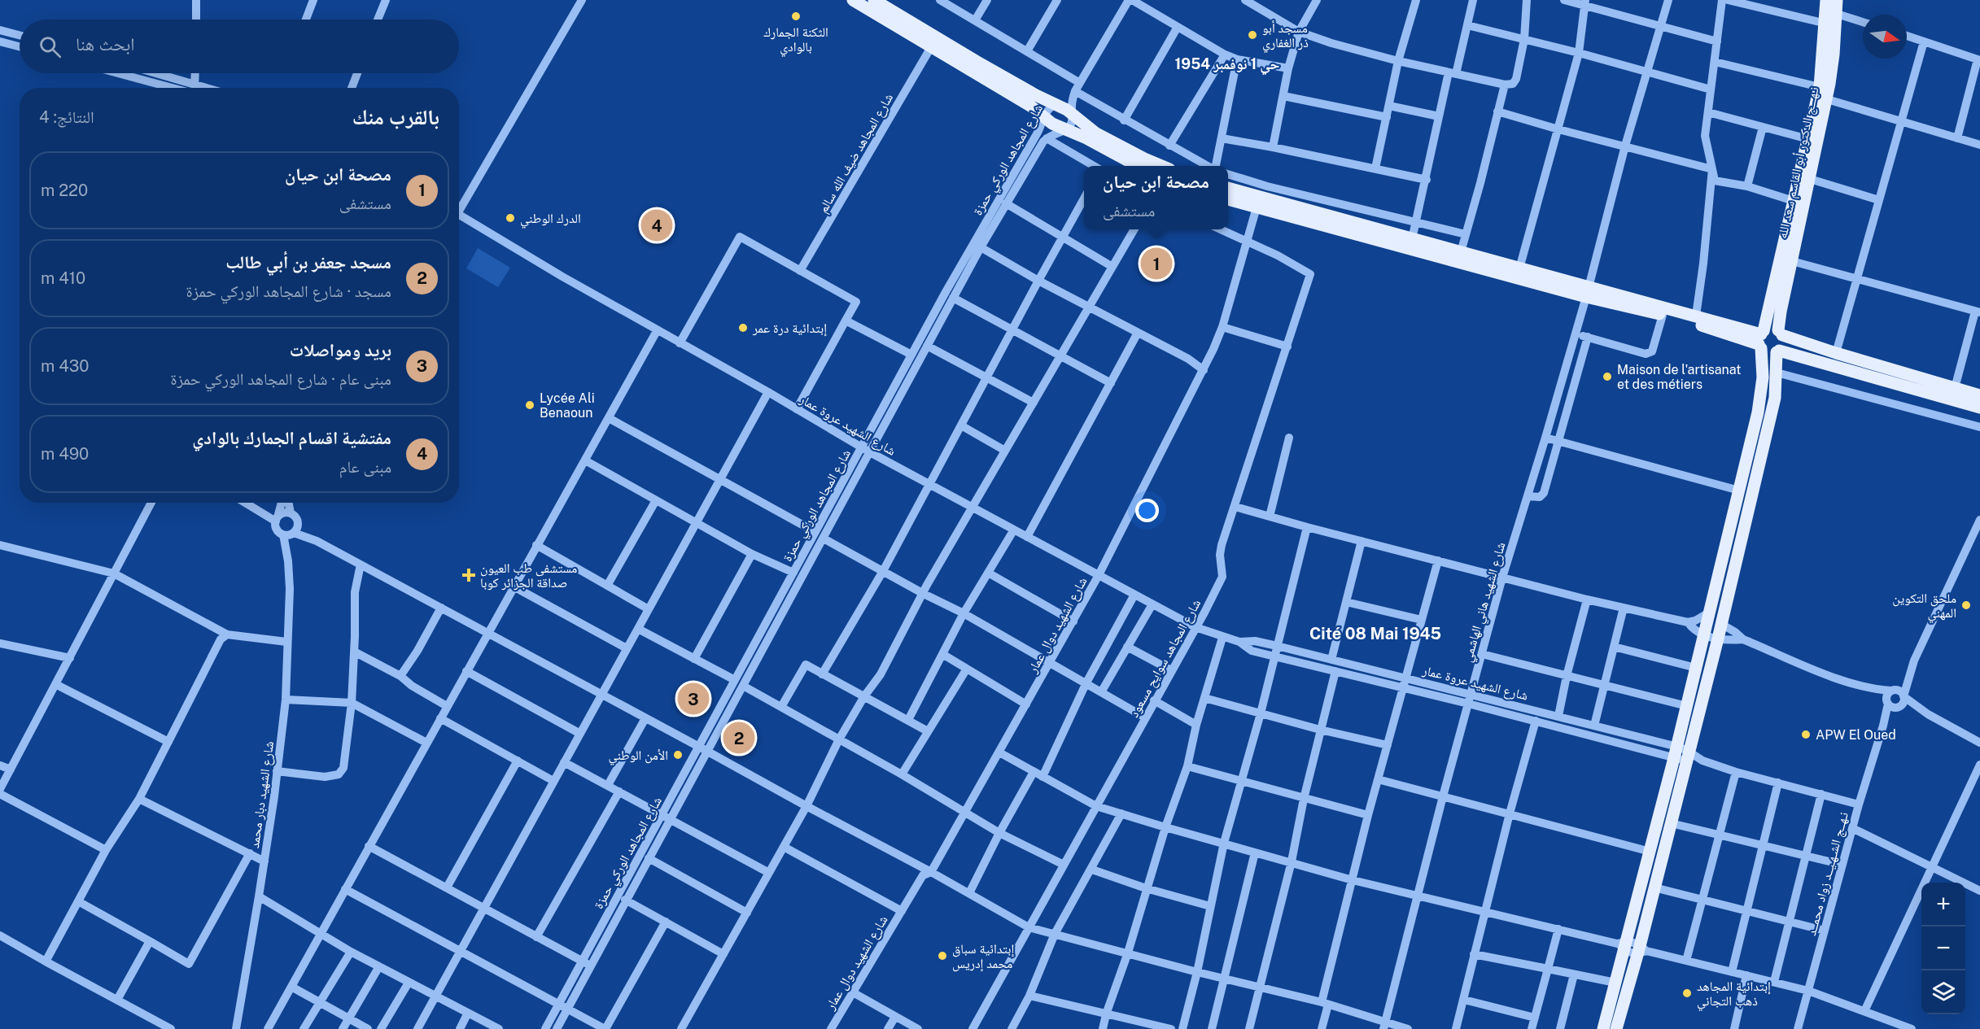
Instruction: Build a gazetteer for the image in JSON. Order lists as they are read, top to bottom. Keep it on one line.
{"streets":{"main road":["نـهـــج الدكتور أبو القاسم سعد الله"],"street":["شارع المجاهد ضيف الله سالم","شارع المجاهد الوركي حمزة","شارع الشهيد عروة عمار","شارع الشهيد هاني الهاشمي","شارع الشهيد دوال عمار","شارع المجاهد سوايح مسعود","شارع الشهيد دبار محمد","نـهــج الشـهـيــد زواد محمــد"]},"crossings":[["شارع المجاهد الوركي حمزة","شارع الشهيد عروة عمار"],["نـهـــج الدكتور أبو القاسم سعد الله","شارع الشهيد عروة عمار"],["شارع الشهيد عروة عمار","شارع الشهيد هاني الهاشمي"],["شارع الشهيد عروة عمار","شارع الشهيد دوال عمار"],["شارع الشهيد عروة عمار","شارع المجاهد سوايح مسعود"],["شارع الشهيد عروة عمار","نـهــج الشـهـيــد زواد محمــد"],["شارع الشهيد دوال عمار","شارع المجاهد سوايح مسعود"]],"districts":["حي 1 نوفمبر 1954","Cité 08 Mai 1945"],"places":{"other":["الثكنة الجمارك بالوادي","مسجد أبو ذر الغفاري","الدرك الوطني","إبتدائية درة عمر","Maison de l'artisanat et des métiers","Lycée Ali Benaoun","ملحق التكوين المهني","APW El Oued","الأمن الوطني","إبتدائية سباق محمد إدريس","إبتدائية المجاهد ذهب التجاني"],"health":["مستشفى طب العيون صداقة الجزائر كوبا"]},"north":"right","page":{"search":"ابحث هنا","heading":["بالقرب منك","النتائج: 4"],"list":[{"mark":"1","name":"مصحة ابن حيان","note":"مستشفى","value":"220 m"},{"mark":"2","name":"مسجد جعفر بن أبي طالب","note":"مسجد · شارع المجاهد الوركي حمزة","value":"410 m"},{"mark":"3","name":"بريد ومواصلات","note":"مبنى عام · شارع المجاهد الوركي حمزة","value":"430 m"},{"mark":"4","name":"مفتشية اقسام الجمارك بالوادي","note":"مبنى عام","value":"490 m"}],"popup":["مصحة ابن حيان","مستشفى"],"pins":["4","1","3","2"],"map_buttons":["+","−"]}}
